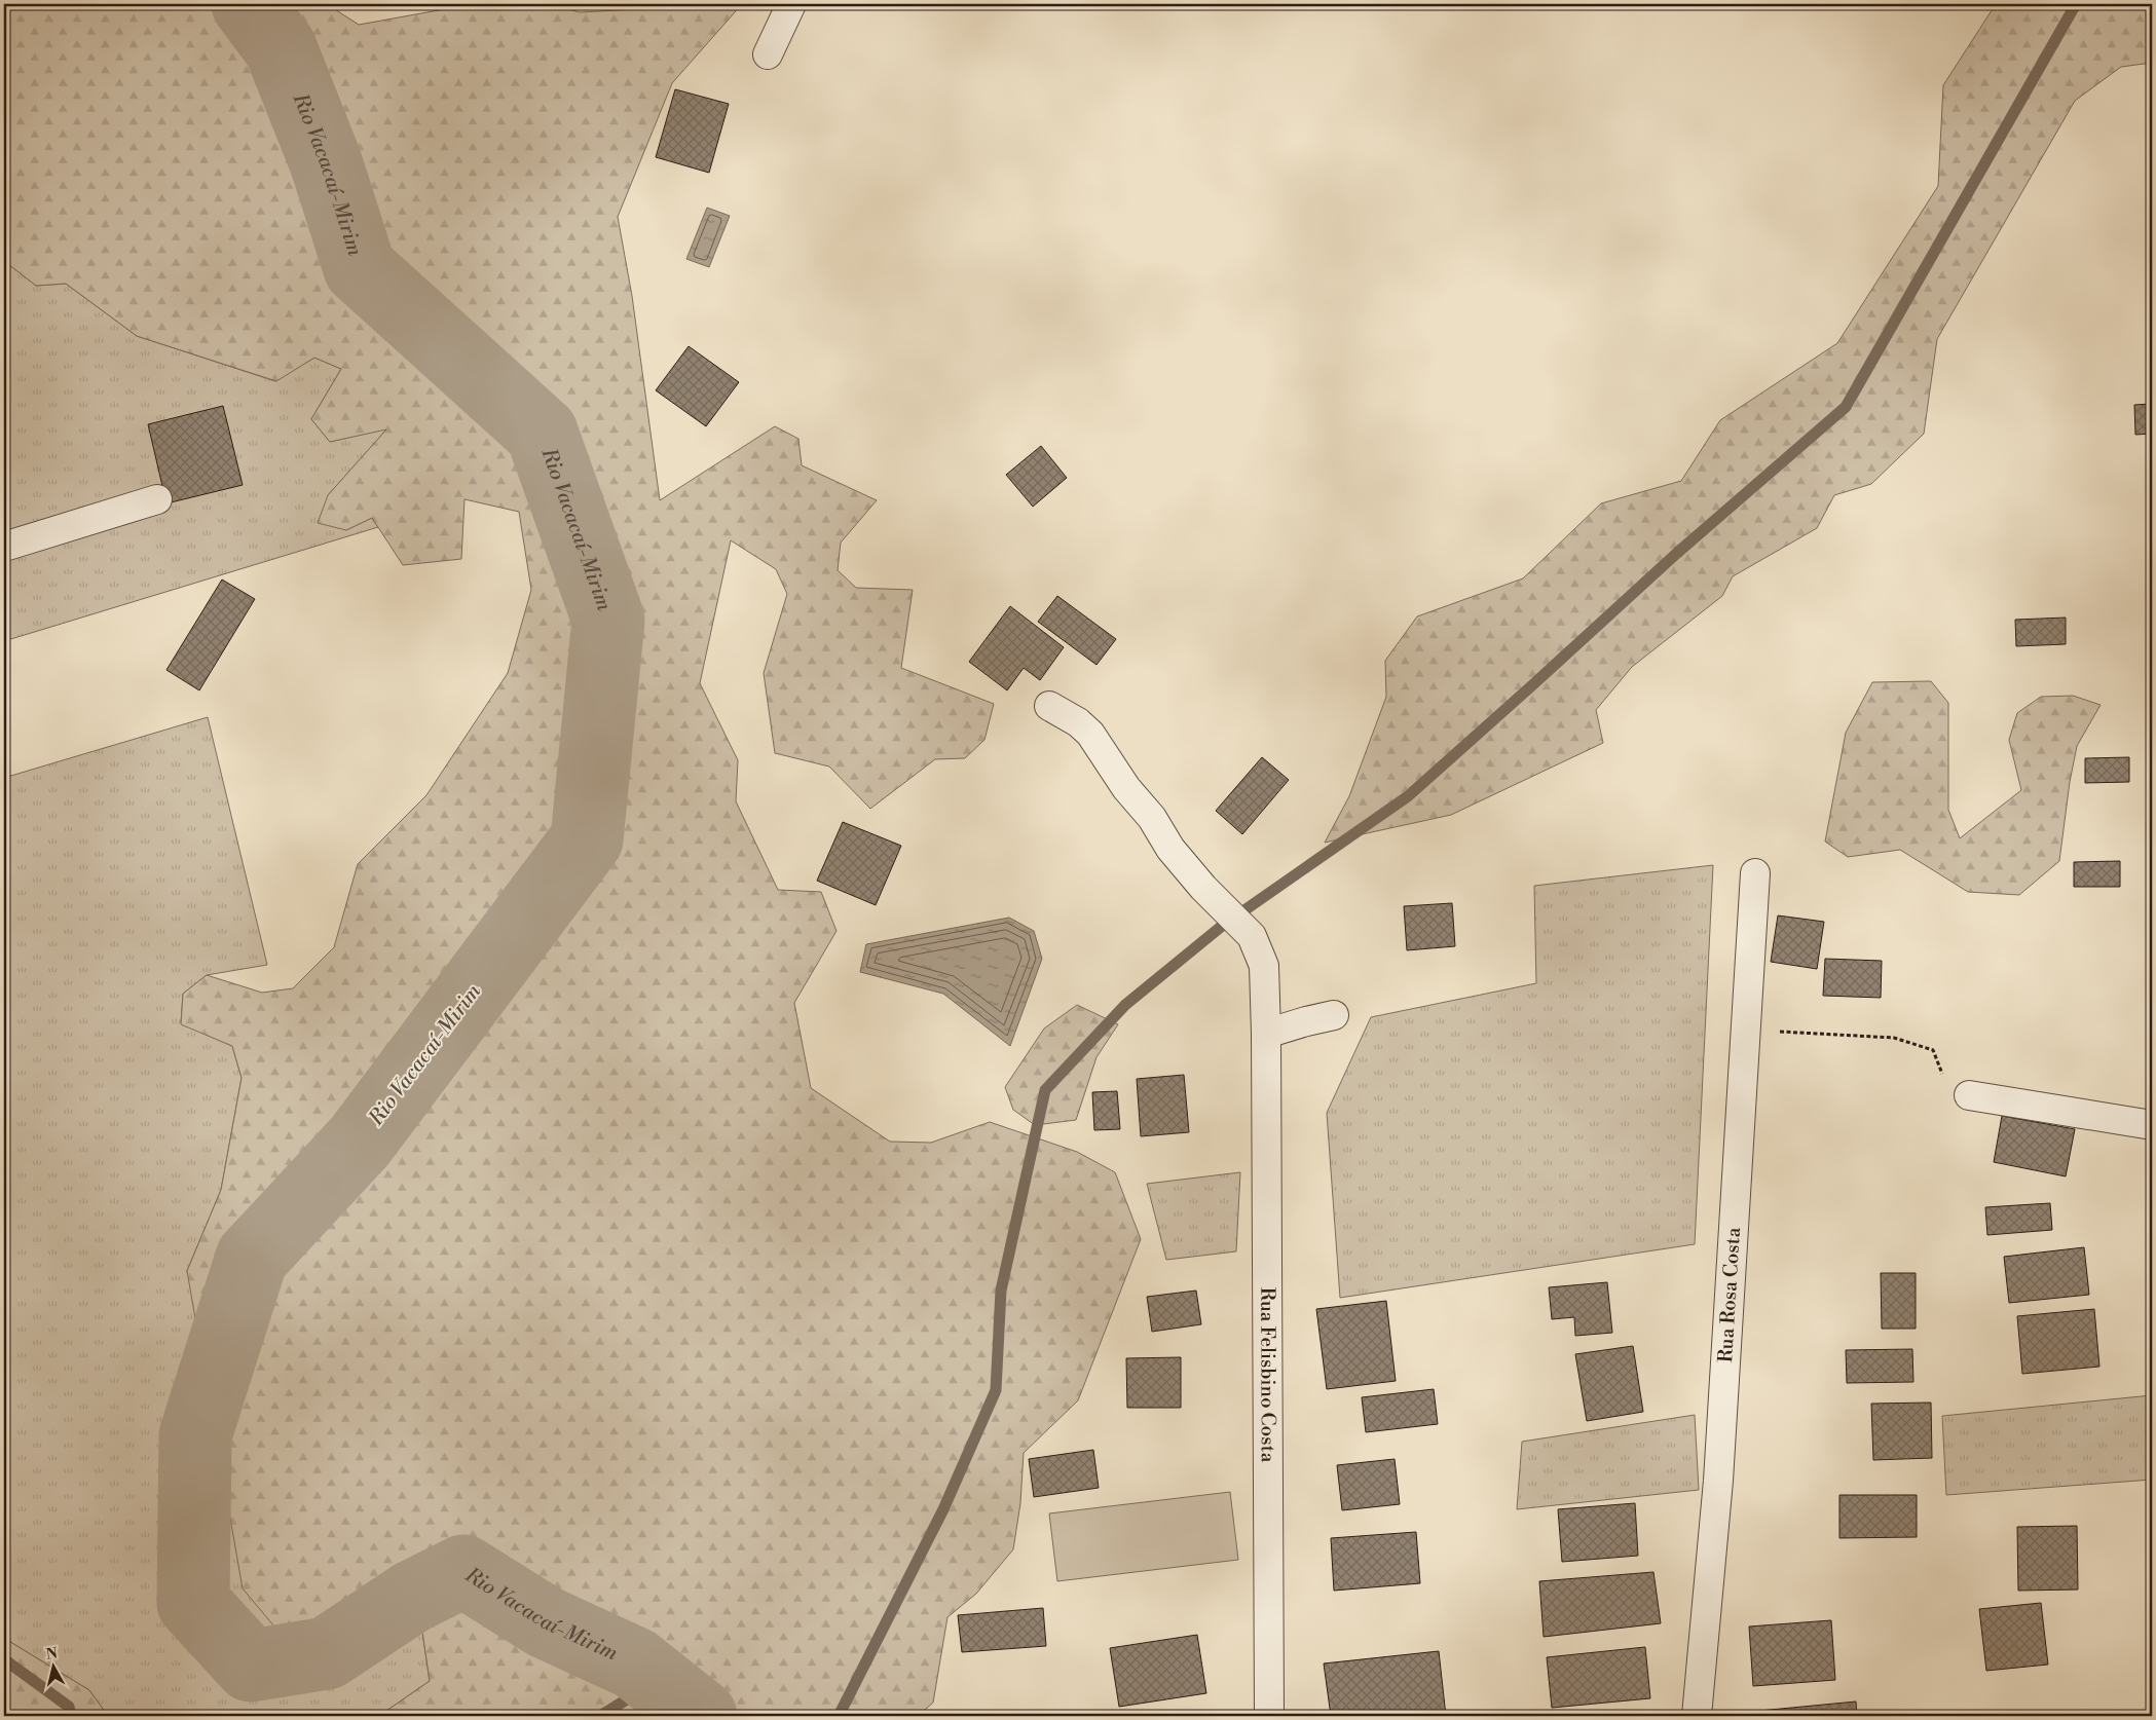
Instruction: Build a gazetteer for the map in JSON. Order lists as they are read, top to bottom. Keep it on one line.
{"streets":{"street":["Rua Rosa Costa","Rua Felisbino Costa"]},"water":["Rio Vacacaí-Mirim"],"north":"top"}
